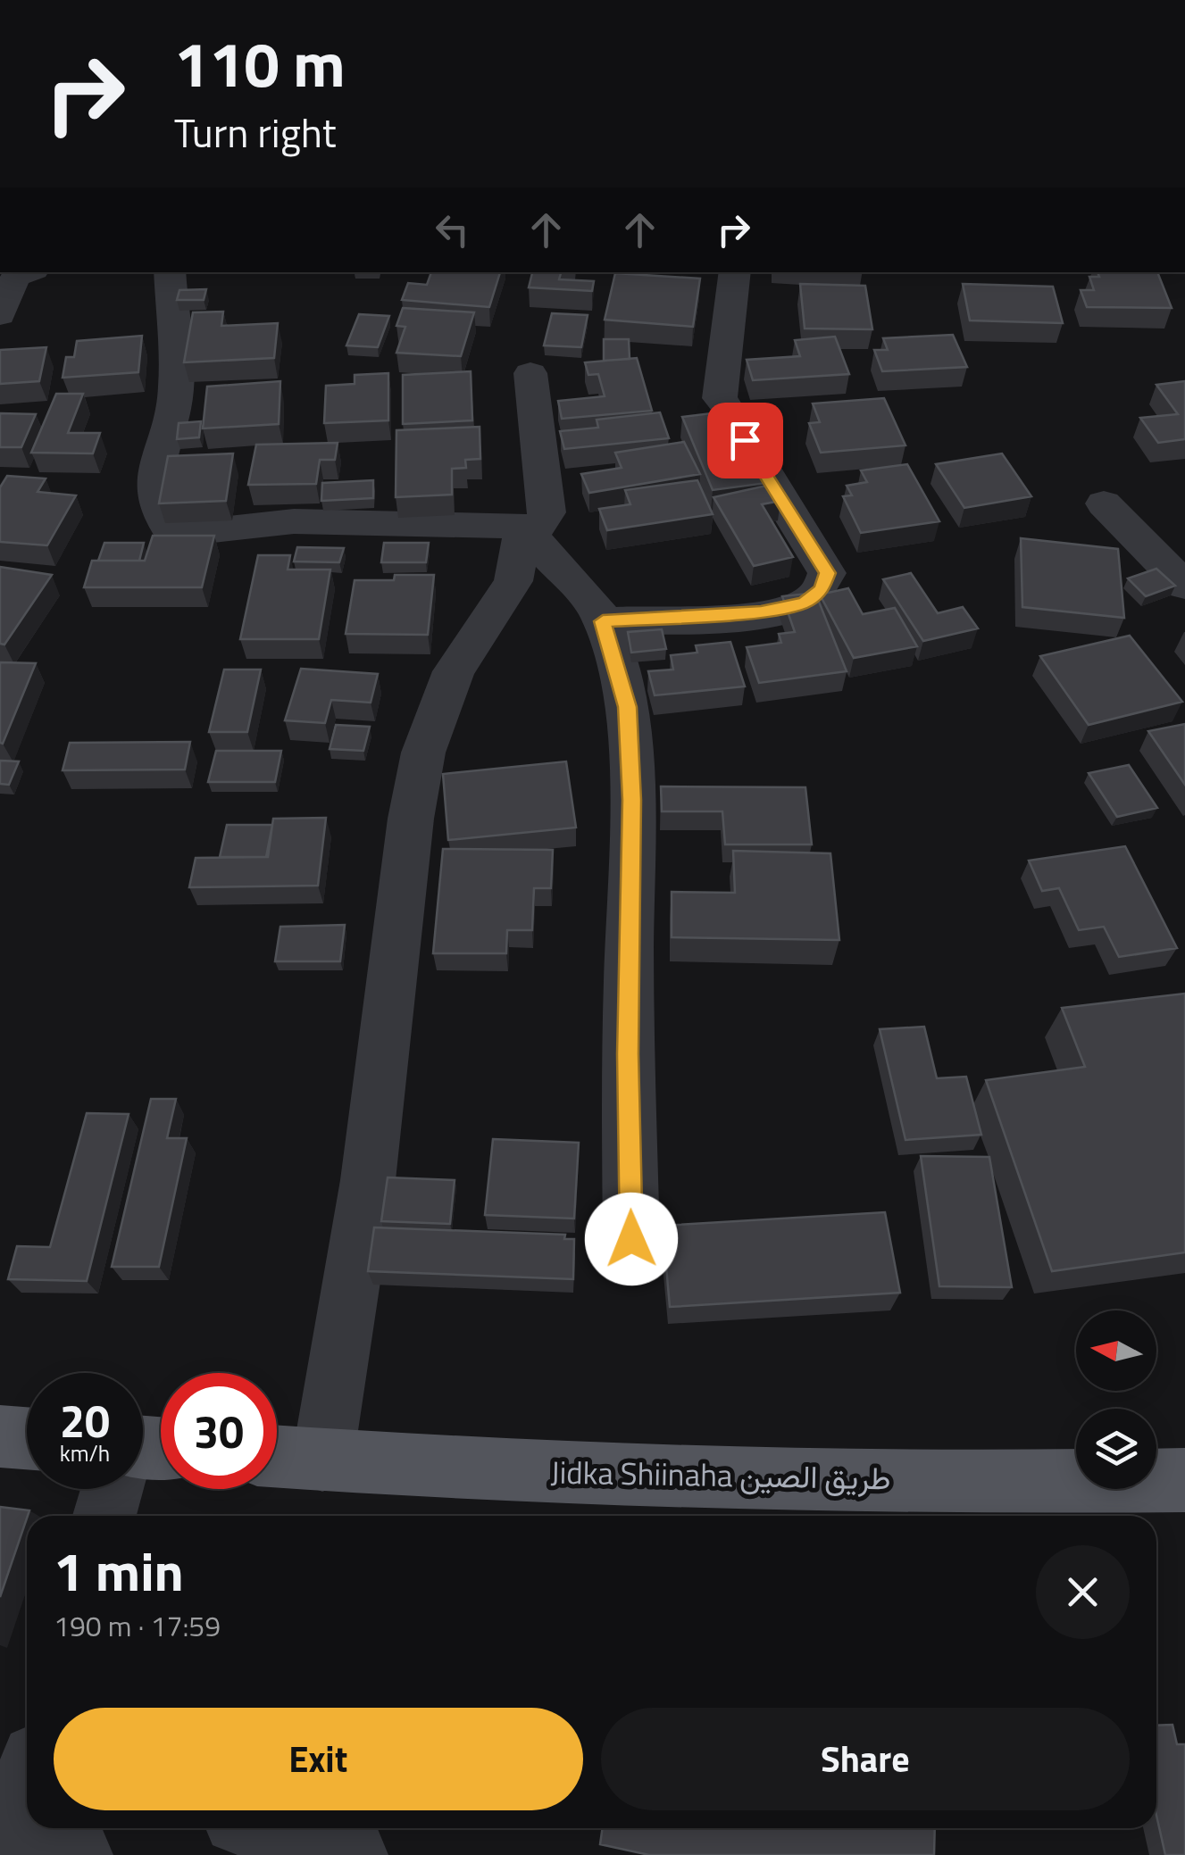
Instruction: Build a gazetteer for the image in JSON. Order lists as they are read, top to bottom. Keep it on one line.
{"streets":{"main road":["Jidka Shiinaha طريق الصين"]},"north":"left","page":{"turn":["110 m","Turn right"],"speed":"20 km/h","limit":"30","heading":["1 min","190 m · 17:59"],"buttons":["Exit","Share"]}}
